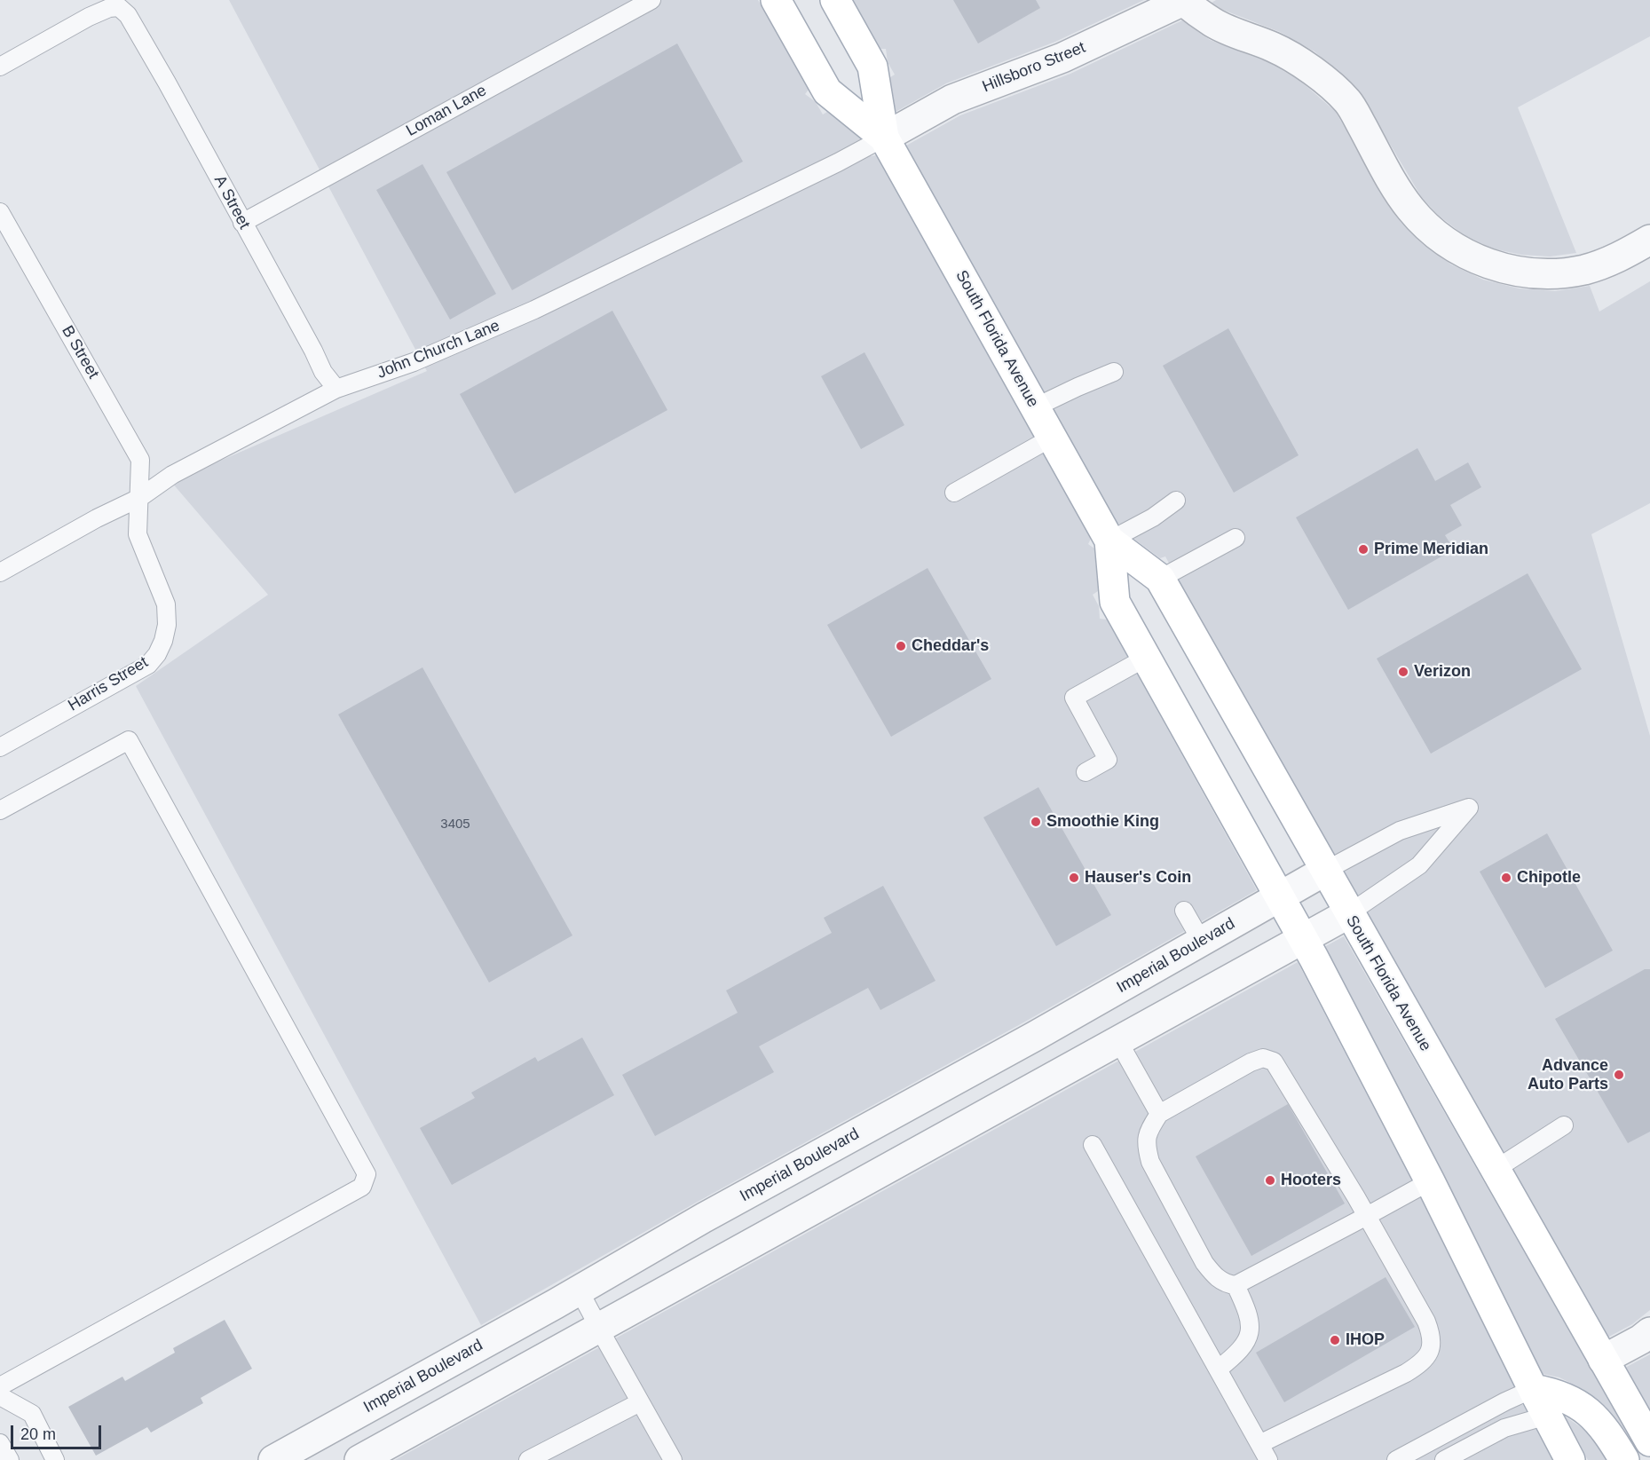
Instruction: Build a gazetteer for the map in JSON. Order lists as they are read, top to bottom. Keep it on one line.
{"streets":{"main road":["South Florida Avenue"],"street":["Hillsboro Street","Imperial Boulevard"],"lane":["Loman Lane","A Street","John Church Lane","B Street","Harris Street"]},"crossings":[["Hillsboro Street","South Florida Avenue"],["Hillsboro Street","John Church Lane"],["Loman Lane","A Street"],["A Street","John Church Lane"],["South Florida Avenue","John Church Lane"],["South Florida Avenue","Imperial Boulevard"],["John Church Lane","B Street"],["John Church Lane","Harris Street"],["B Street","Harris Street"]],"places":["Prime Meridian","Cheddar's","Verizon","Smoothie King","Hauser's Coin","Chipotle","Advance Auto Parts","Hooters","IHOP"],"house_numbers":["3405"],"scale_bar":"20 m"}
